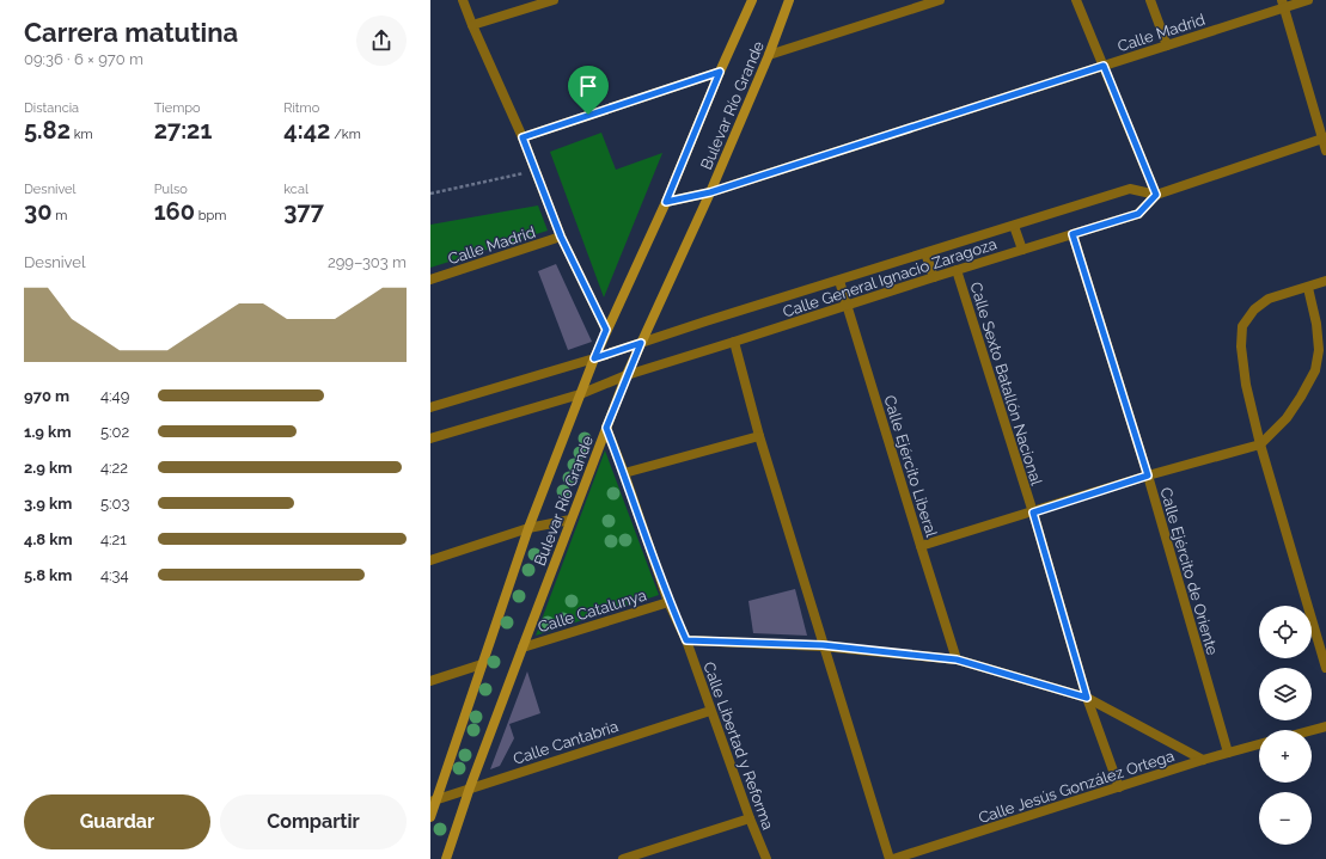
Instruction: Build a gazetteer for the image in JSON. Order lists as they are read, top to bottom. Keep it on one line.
{"streets":{"main road":["Bulevar Río Grande"],"street":["Calle Madrid","Calle General Ignacio Zaragoza","Calle Sexto Batallón Nacional","Calle Ejército Liberal","Calle Ejército de Oriente","Calle Catalunya","Calle Cantabria","Calle Libertad y Reforma","Calle Jesús González Ortega"]},"crossings":[["Calle Madrid","Bulevar Río Grande"],["Bulevar Río Grande","Calle General Ignacio Zaragoza"],["Bulevar Río Grande","Calle Catalunya"],["Bulevar Río Grande","Calle Cantabria"],["Bulevar Río Grande","Calle Libertad y Reforma"],["Calle General Ignacio Zaragoza","Calle Sexto Batallón Nacional"],["Calle General Ignacio Zaragoza","Calle Ejército Liberal"],["Calle General Ignacio Zaragoza","Calle Ejército de Oriente"],["Calle Sexto Batallón Nacional","Calle Jesús González Ortega"],["Calle Ejército de Oriente","Calle Jesús González Ortega"],["Calle Catalunya","Calle Libertad y Reforma"],["Calle Cantabria","Calle Libertad y Reforma"]],"page":{"heading":["Carrera matutina","09:36 · 6 × 970 m"],"stats":[["Distancia","5.82 km"],["Tiempo","27:21"],["Ritmo","4:42 /km"],["Desnivel","30 m"],["Pulso","160 bpm"],["kcal","377"]],"chart":["Desnivel","299–303 m"],"list":[{"name":"970 m","note":"4:49"},{"name":"1.9 km","note":"5:02"},{"name":"2.9 km","note":"4:22"},{"name":"3.9 km","note":"5:03"},{"name":"4.8 km","note":"4:21"},{"name":"5.8 km","note":"4:34"}],"map_buttons":["+","−"],"buttons":["Guardar","Compartir"]}}
